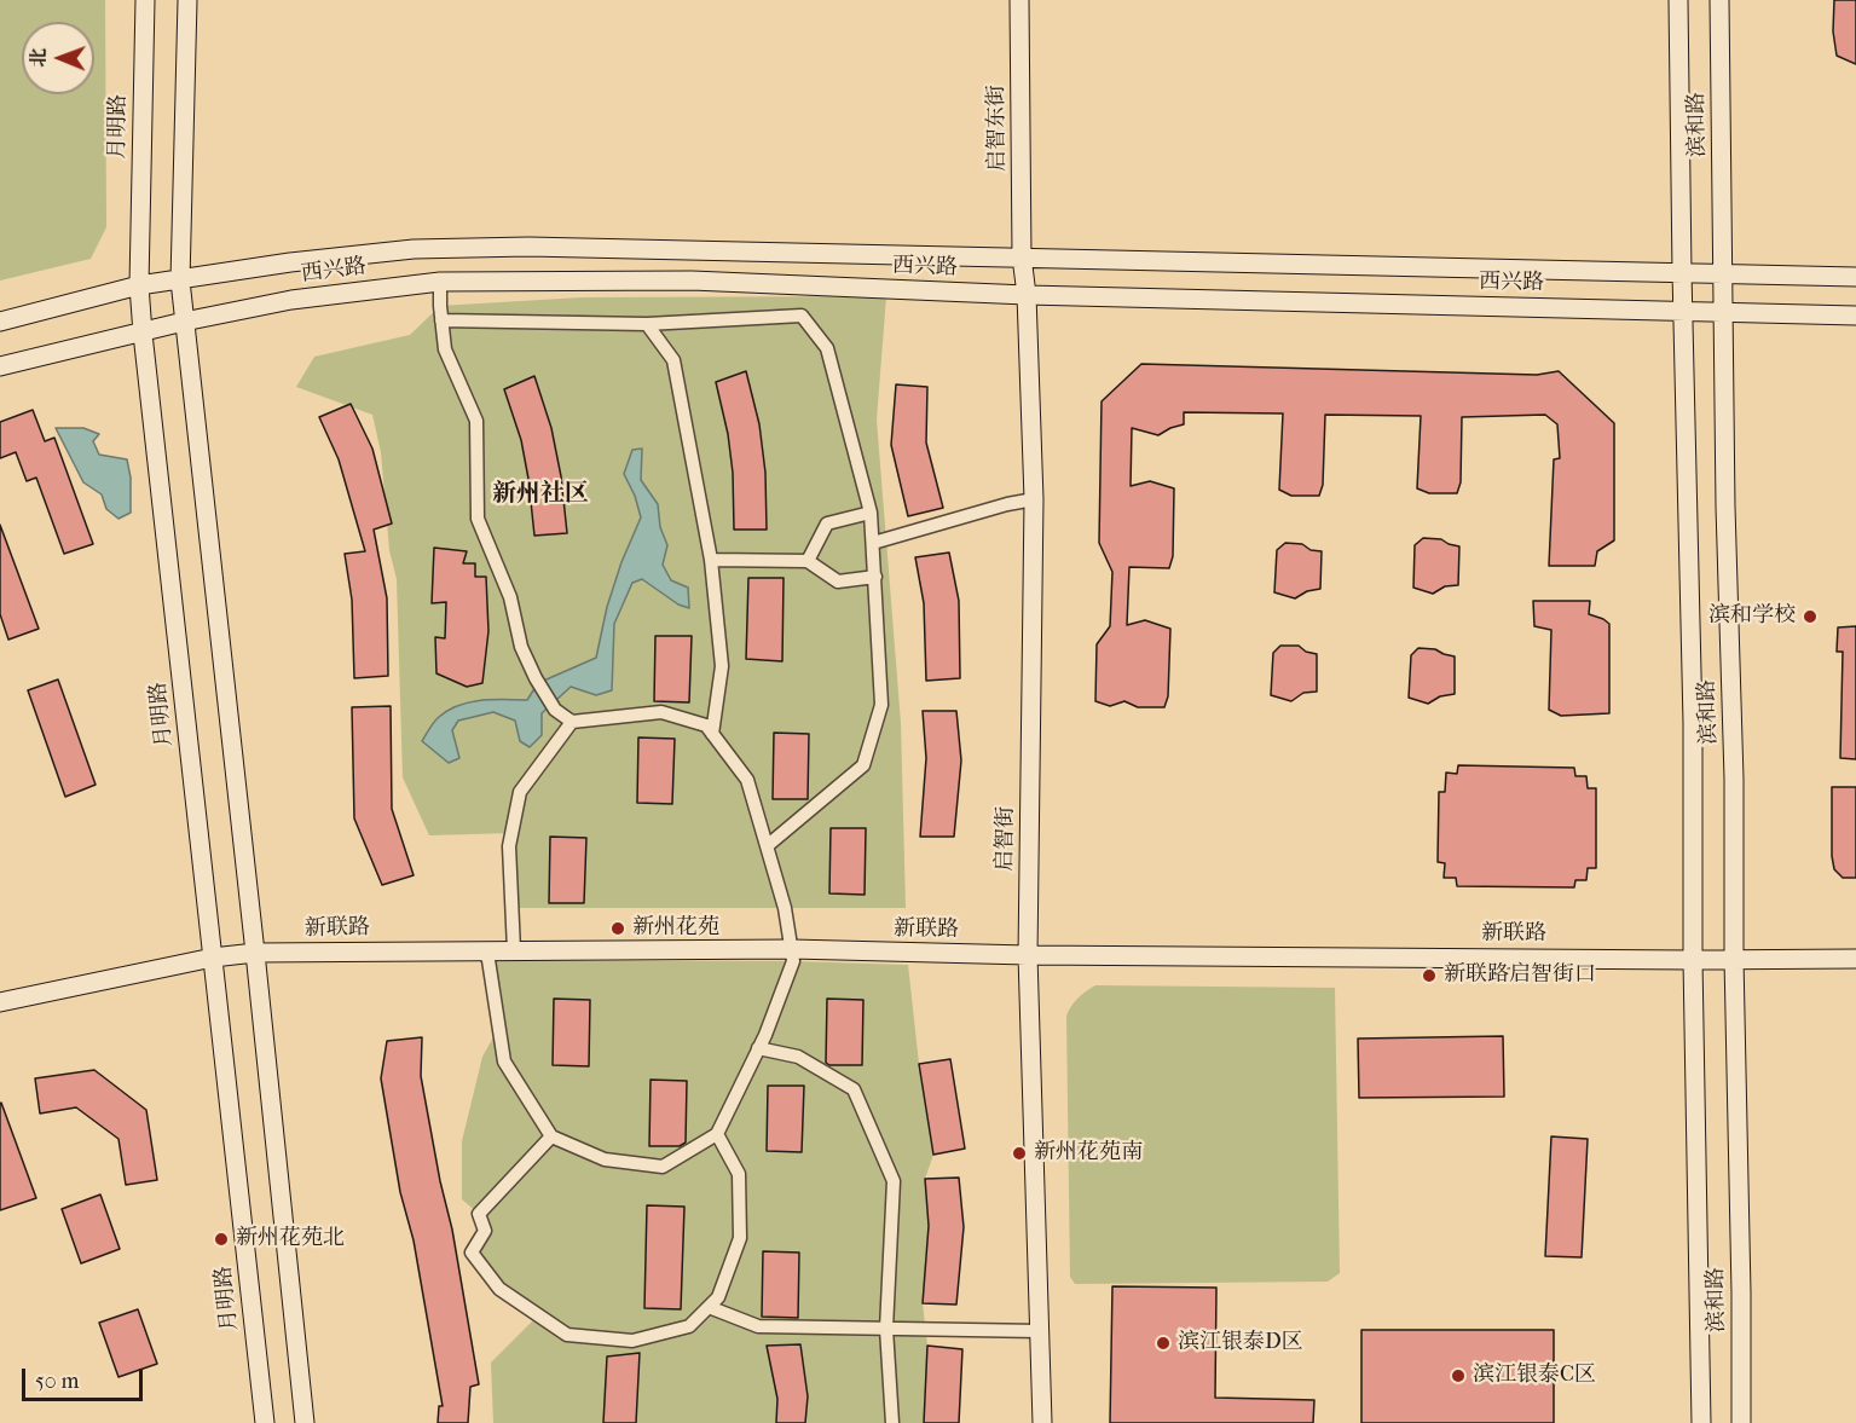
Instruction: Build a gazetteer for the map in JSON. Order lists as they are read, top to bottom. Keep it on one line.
{"streets":{"main road":["滨和路","月明路","启智东街","西兴路","启智街","新联路"]},"crossings":[["滨和路","西兴路"],["滨和路","新联路"],["月明路","西兴路"],["月明路","新联路"],["启智东街","西兴路"],["启智东街","启智街"],["西兴路","启智街"],["启智街","新联路"]],"districts":["新州社区"],"places":["滨和学校","新州花苑","新联路启智街口","新州花苑南","新州花苑北","滨江银泰D区","滨江银泰C区"],"scale_bar":"50 m","north":"left"}
